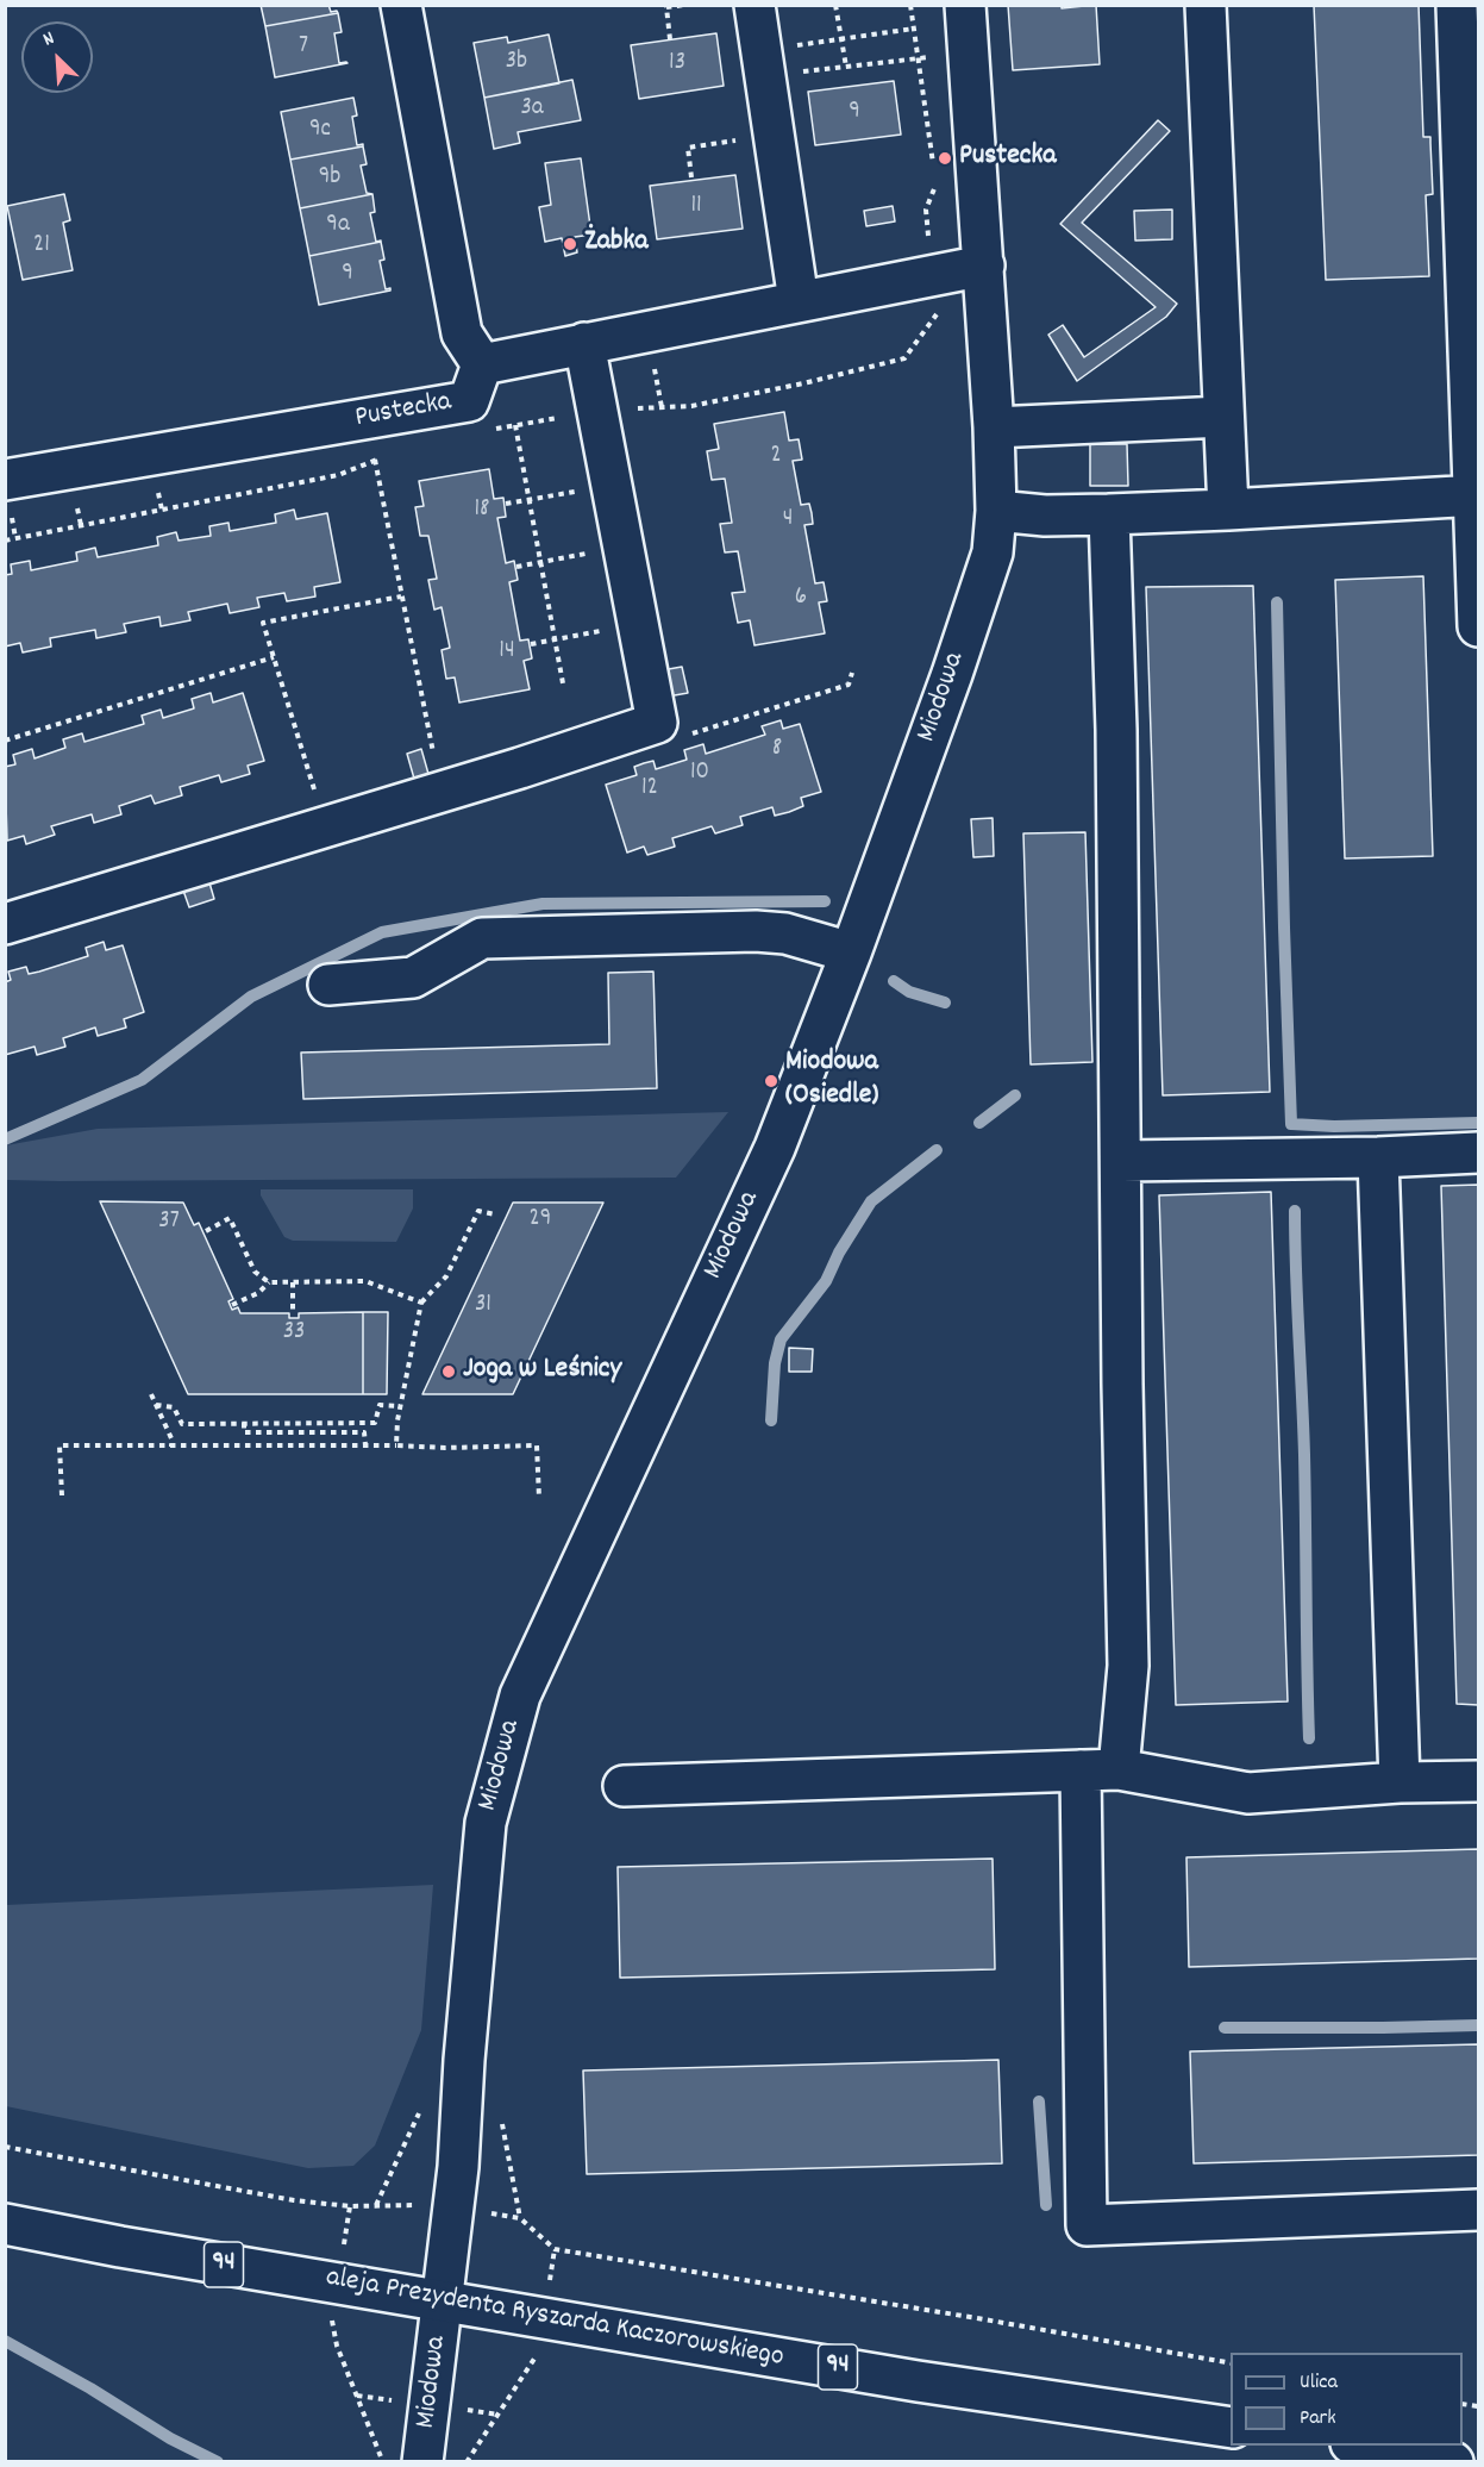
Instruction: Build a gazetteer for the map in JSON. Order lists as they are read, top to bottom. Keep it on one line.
{"streets":{"street":["Pustecka","Miodowa","94","aleja Prezydenta Ryszarda Kaczorowskiego"]},"crossings":[["Pustecka","Miodowa"],["Miodowa","aleja Prezydenta Ryszarda Kaczorowskiego"]],"places":["Pustecka","Żabka","Miodowa (Osiedle)","Joga w Leśnicy"],"house_numbers":["7","3b","13","3a","9","9c","9b","11","9a","21","9","2","18","4","6","14","8","10","12","29","37","31","33"],"legend":["Ulica","Park"],"north":"top left"}
